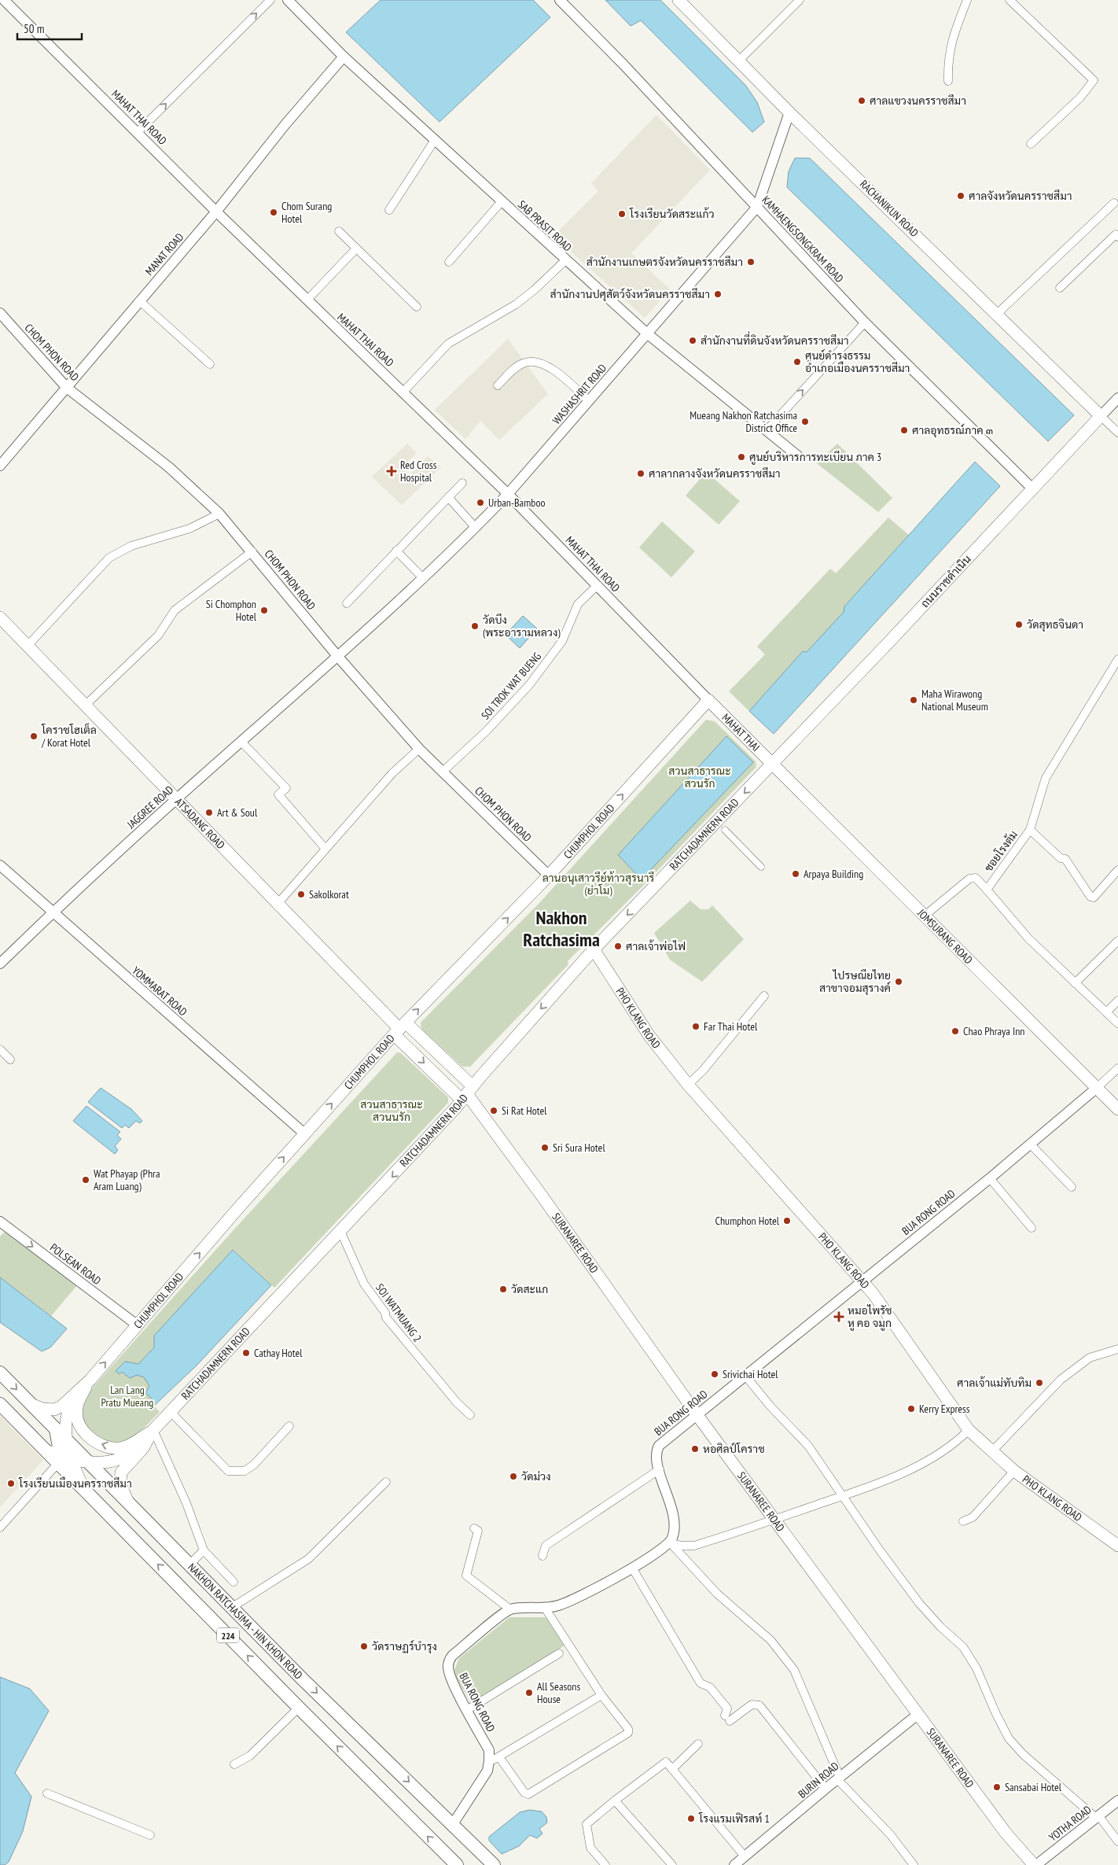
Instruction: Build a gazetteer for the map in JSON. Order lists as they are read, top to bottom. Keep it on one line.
{"streets":{"main road":["RACHANIKUN ROAD","ถนนราชดำเนิน","MAHAT THAI","ATSADANG ROAD","CHUMPHOL ROAD","RATCHADAMNERN ROAD","JOMSURANG ROAD","PHO KLANG ROAD","SURANAREE ROAD","NAKHON RATCHASIMA - HIN KHON ROAD","224"],"street":["MAHAT THAI ROAD","SAB PRASIT ROAD","KAMHAENGSONGKRAM ROAD","MANAT ROAD","CHOM PHON ROAD","WASHASHRIT ROAD","SOI TROK WAT BUENG","JAGGREE ROAD","ซอยโรงต้ม","YOMMARAT ROAD","BUA RONG ROAD","POLSEAN ROAD","SOI WATMUANG 2","BURIN ROAD","YOTHA ROAD"]},"crossings":[["MAHAT THAI ROAD","MANAT ROAD"],["MAHAT THAI ROAD","WASHASHRIT ROAD"],["MAHAT THAI ROAD","SOI TROK WAT BUENG"],["MAHAT THAI ROAD","MAHAT THAI"],["MAHAT THAI ROAD","CHUMPHOL ROAD"],["RACHANIKUN ROAD","WASHASHRIT ROAD"],["RACHANIKUN ROAD","ถนนราชดำเนิน"],["SAB PRASIT ROAD","MANAT ROAD"],["SAB PRASIT ROAD","WASHASHRIT ROAD"],["KAMHAENGSONGKRAM ROAD","WASHASHRIT ROAD"],["KAMHAENGSONGKRAM ROAD","ถนนราชดำเนิน"],["MANAT ROAD","CHOM PHON ROAD"],["CHOM PHON ROAD","WASHASHRIT ROAD"],["CHOM PHON ROAD","SOI TROK WAT BUENG"],["CHOM PHON ROAD","JAGGREE ROAD"],["CHOM PHON ROAD","CHUMPHOL ROAD"],["WASHASHRIT ROAD","JAGGREE ROAD"],["ถนนราชดำเนิน","MAHAT THAI"],["ถนนราชดำเนิน","RATCHADAMNERN ROAD"],["ถนนราชดำเนิน","JOMSURANG ROAD"],["MAHAT THAI","CHUMPHOL ROAD"],["MAHAT THAI","RATCHADAMNERN ROAD"],["MAHAT THAI","JOMSURANG ROAD"],["JAGGREE ROAD","ATSADANG ROAD"],["JAGGREE ROAD","YOMMARAT ROAD"],["ATSADANG ROAD","CHUMPHOL ROAD"],["CHUMPHOL ROAD","YOMMARAT ROAD"],["CHUMPHOL ROAD","POLSEAN ROAD"],["CHUMPHOL ROAD","NAKHON RATCHASIMA - HIN KHON ROAD"],["RATCHADAMNERN ROAD","JOMSURANG ROAD"],["RATCHADAMNERN ROAD","PHO KLANG ROAD"],["RATCHADAMNERN ROAD","SURANAREE ROAD"],["RATCHADAMNERN ROAD","SOI WATMUANG 2"],["RATCHADAMNERN ROAD","NAKHON RATCHASIMA - HIN KHON ROAD"],["JOMSURANG ROAD","BUA RONG ROAD"],["PHO KLANG ROAD","BUA RONG ROAD"],["BUA RONG ROAD","SURANAREE ROAD"],["SURANAREE ROAD","BURIN ROAD"],["SURANAREE ROAD","YOTHA ROAD"]],"one_way":["CHUMPHOL ROAD","RATCHADAMNERN ROAD","POLSEAN ROAD"],"districts":["Nakhon Ratchasima"],"parks":["สวนสาธารณะ สวนรัก","ลานอนุเสาวรีย์ท้าวสุรนารี (ย่าโม)","สวนสาธารณะ สวนนรัก","Lan Lang Pratu Mueang"],"places":{"other":["ศาลแขวงนครราชสีมา","ศาลจังหวัดนครราชสีมา","Chom Surang Hotel","โรงเรียนวัดสระแก้ว","สำนักงานเกษตรจังหวัดนครราชสีมา","สำนักงานปศุสัตว์จังหวัดนครราชสีมา","สำนักงานที่ดินจังหวัดนครราชสีมา","ศูนย์ดำรงธรรม อำเภอเมืองนครราชสีมา","Mueang Nakhon Ratchasima District Office","ศาลอุทธรณ์ภาค ๓","ศูนย์บริหารการทะเบียน ภาค 3","ศาลากลางจังหวัดนครราชสีมา","Urban-Bamboo","Si Chomphon Hotel","วัดสุทธจินดา","วัดบึง (พระอารามหลวง)","Maha Wirawong National Museum","โคราชโฮเต็ล / Korat Hotel","Art & Soul","Arpaya Building","Sakolkorat","ศาลเจ้าพ่อไฟ","ไปรษณียไทย สาขาจอมสุรางค์","Far Thai Hotel","Chao Phraya Inn","Si Rat Hotel","Sri Sura Hotel","Wat Phayap (Phra Aram Luang)","Chumphon Hotel","วัดสะแก","Cathay Hotel","Srivichai Hotel","ศาลเจ้าแม่ทับทิม","Kerry Express","หอศิลป์โคราช","วัดม่วง","โรงเรียนเมืองนครราชสีมา","วัดราษฏร์บำรุง","All Seasons House","Sansabai Hotel","โรงแรมเฟิรสท์ 1"],"health":["Red Cross Hospital","หมอไพรัช หู คอ จมูก"]},"scale_bar":"50 m"}
